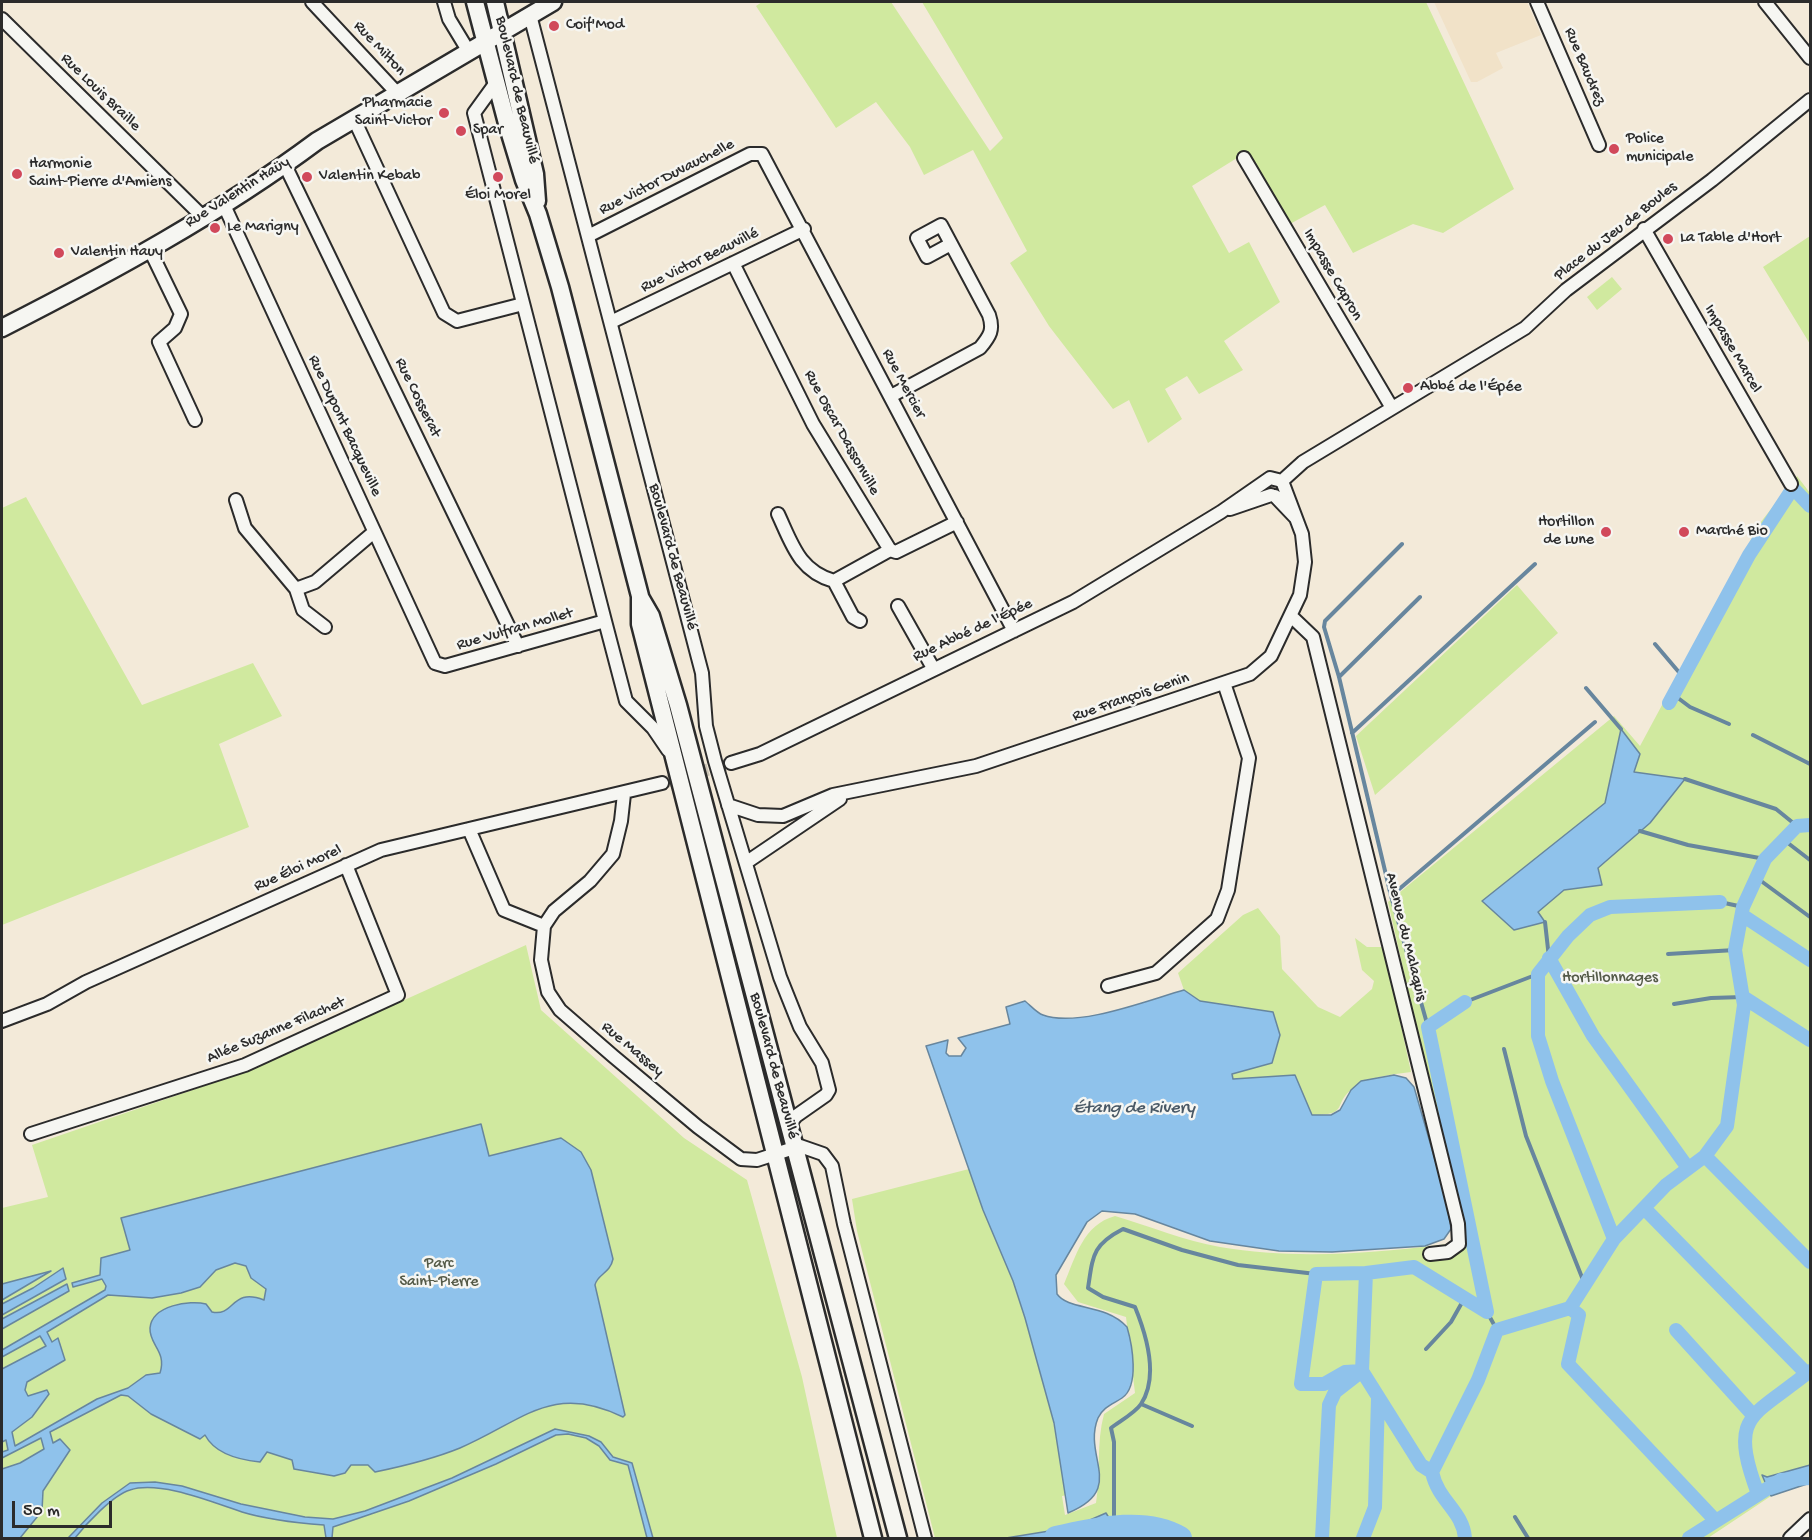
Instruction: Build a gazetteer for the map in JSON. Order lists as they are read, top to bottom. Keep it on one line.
{"streets":{"main road":["Boulevard de Beauvillé","Rue Valentin Haüy"],"street":["Rue Milton","Rue Baudrez","Rue Louis Braille","Rue Victor Duvauchelle","Place du Jeu de Boules","Rue Victor Beauvillé","Impasse Capron","Impasse Marcel","Rue Mercier","Rue Cosserat","Rue Dupont Bacqueville","Rue Oscar Dassonville","Rue Vulfran Mollet","Rue Abbé de l'Épée","Rue François Genin","Rue Éloi Morel","Avenue du Malaquis","Allée Suzanne Filachet","Rue Massey"]},"crossings":[["Rue Milton","Rue Valentin Haüy"],["Boulevard de Beauvillé","Rue Victor Duvauchelle"],["Boulevard de Beauvillé","Rue Valentin Haüy"],["Boulevard de Beauvillé","Rue Victor Beauvillé"],["Boulevard de Beauvillé","Rue Vulfran Mollet"],["Boulevard de Beauvillé","Rue François Genin"],["Boulevard de Beauvillé","Rue Massey"],["Rue Louis Braille","Rue Valentin Haüy"],["Rue Victor Duvauchelle","Rue Mercier"],["Rue Valentin Haüy","Rue Cosserat"],["Rue Valentin Haüy","Rue Dupont Bacqueville"],["Place du Jeu de Boules","Impasse Capron"],["Place du Jeu de Boules","Impasse Marcel"],["Place du Jeu de Boules","Rue Abbé de l'Épée"],["Place du Jeu de Boules","Rue François Genin"],["Rue Victor Beauvillé","Rue Mercier"],["Rue Victor Beauvillé","Rue Oscar Dassonville"],["Rue Mercier","Rue Abbé de l'Épée"],["Rue Cosserat","Rue Vulfran Mollet"],["Rue Dupont Bacqueville","Rue Vulfran Mollet"],["Rue Abbé de l'Épée","Rue François Genin"],["Rue François Genin","Avenue du Malaquis"],["Rue Éloi Morel","Allée Suzanne Filachet"]],"water":["Étang de Rivery"],"parks":["Hortillonnages","Parc Saint-Pierre"],"places":["Coif'Mod","Pharmacie Saint-Victor","Spar","Police municipale","Harmonie Saint-Pierre d'Amiens","Valentin Kebab","Éloi Morel","Le Marigny","La Table d'Hort","Valentin Hauy","Abbé de l'Épée","Hortillon de Lune","Marché Bio"],"scale_bar":"50 m"}
